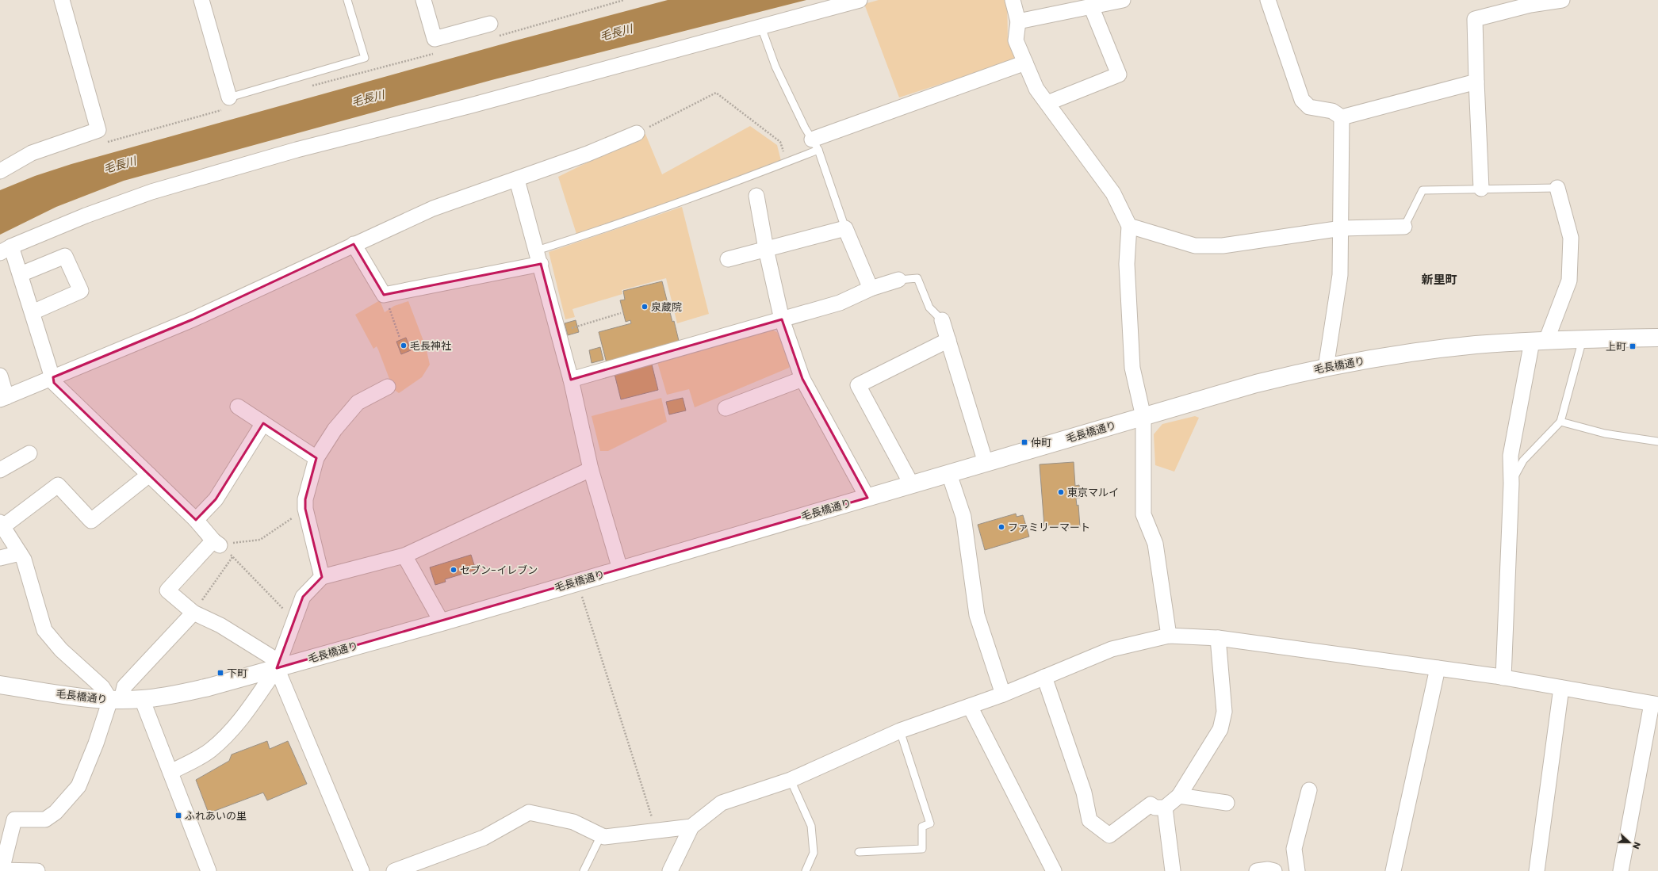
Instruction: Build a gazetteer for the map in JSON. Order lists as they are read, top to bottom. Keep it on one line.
{"streets":{"street":["毛長橋通り"]},"districts":["新里町"],"water":["毛長川"],"places":{"other":["泉蔵院","毛長神社","東京マルイ","ファミリーマート","セブン-イレブン"],"transit":["上町","仲町","下町","ふれあいの里"]},"north":"right"}
